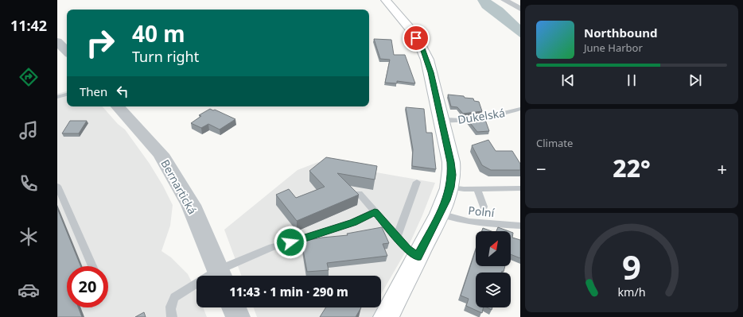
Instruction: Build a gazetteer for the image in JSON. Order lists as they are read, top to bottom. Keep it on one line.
{"streets":{"main road":["Dukelská"],"street":["Bernartická"],"lane":["Polní"]},"crossings":[["Dukelská","Polní"]],"north":"top right","page":{"tabs":"11:42","turn":["40 m","Turn right"],"song":["Northbound","June Harbor"],"then":"Then","tile":"Climate","heat":["−","22°","+"],"limit":"20","trip":"11:43 · 1 min · 290 m","gauge":["9","km/h"]}}
